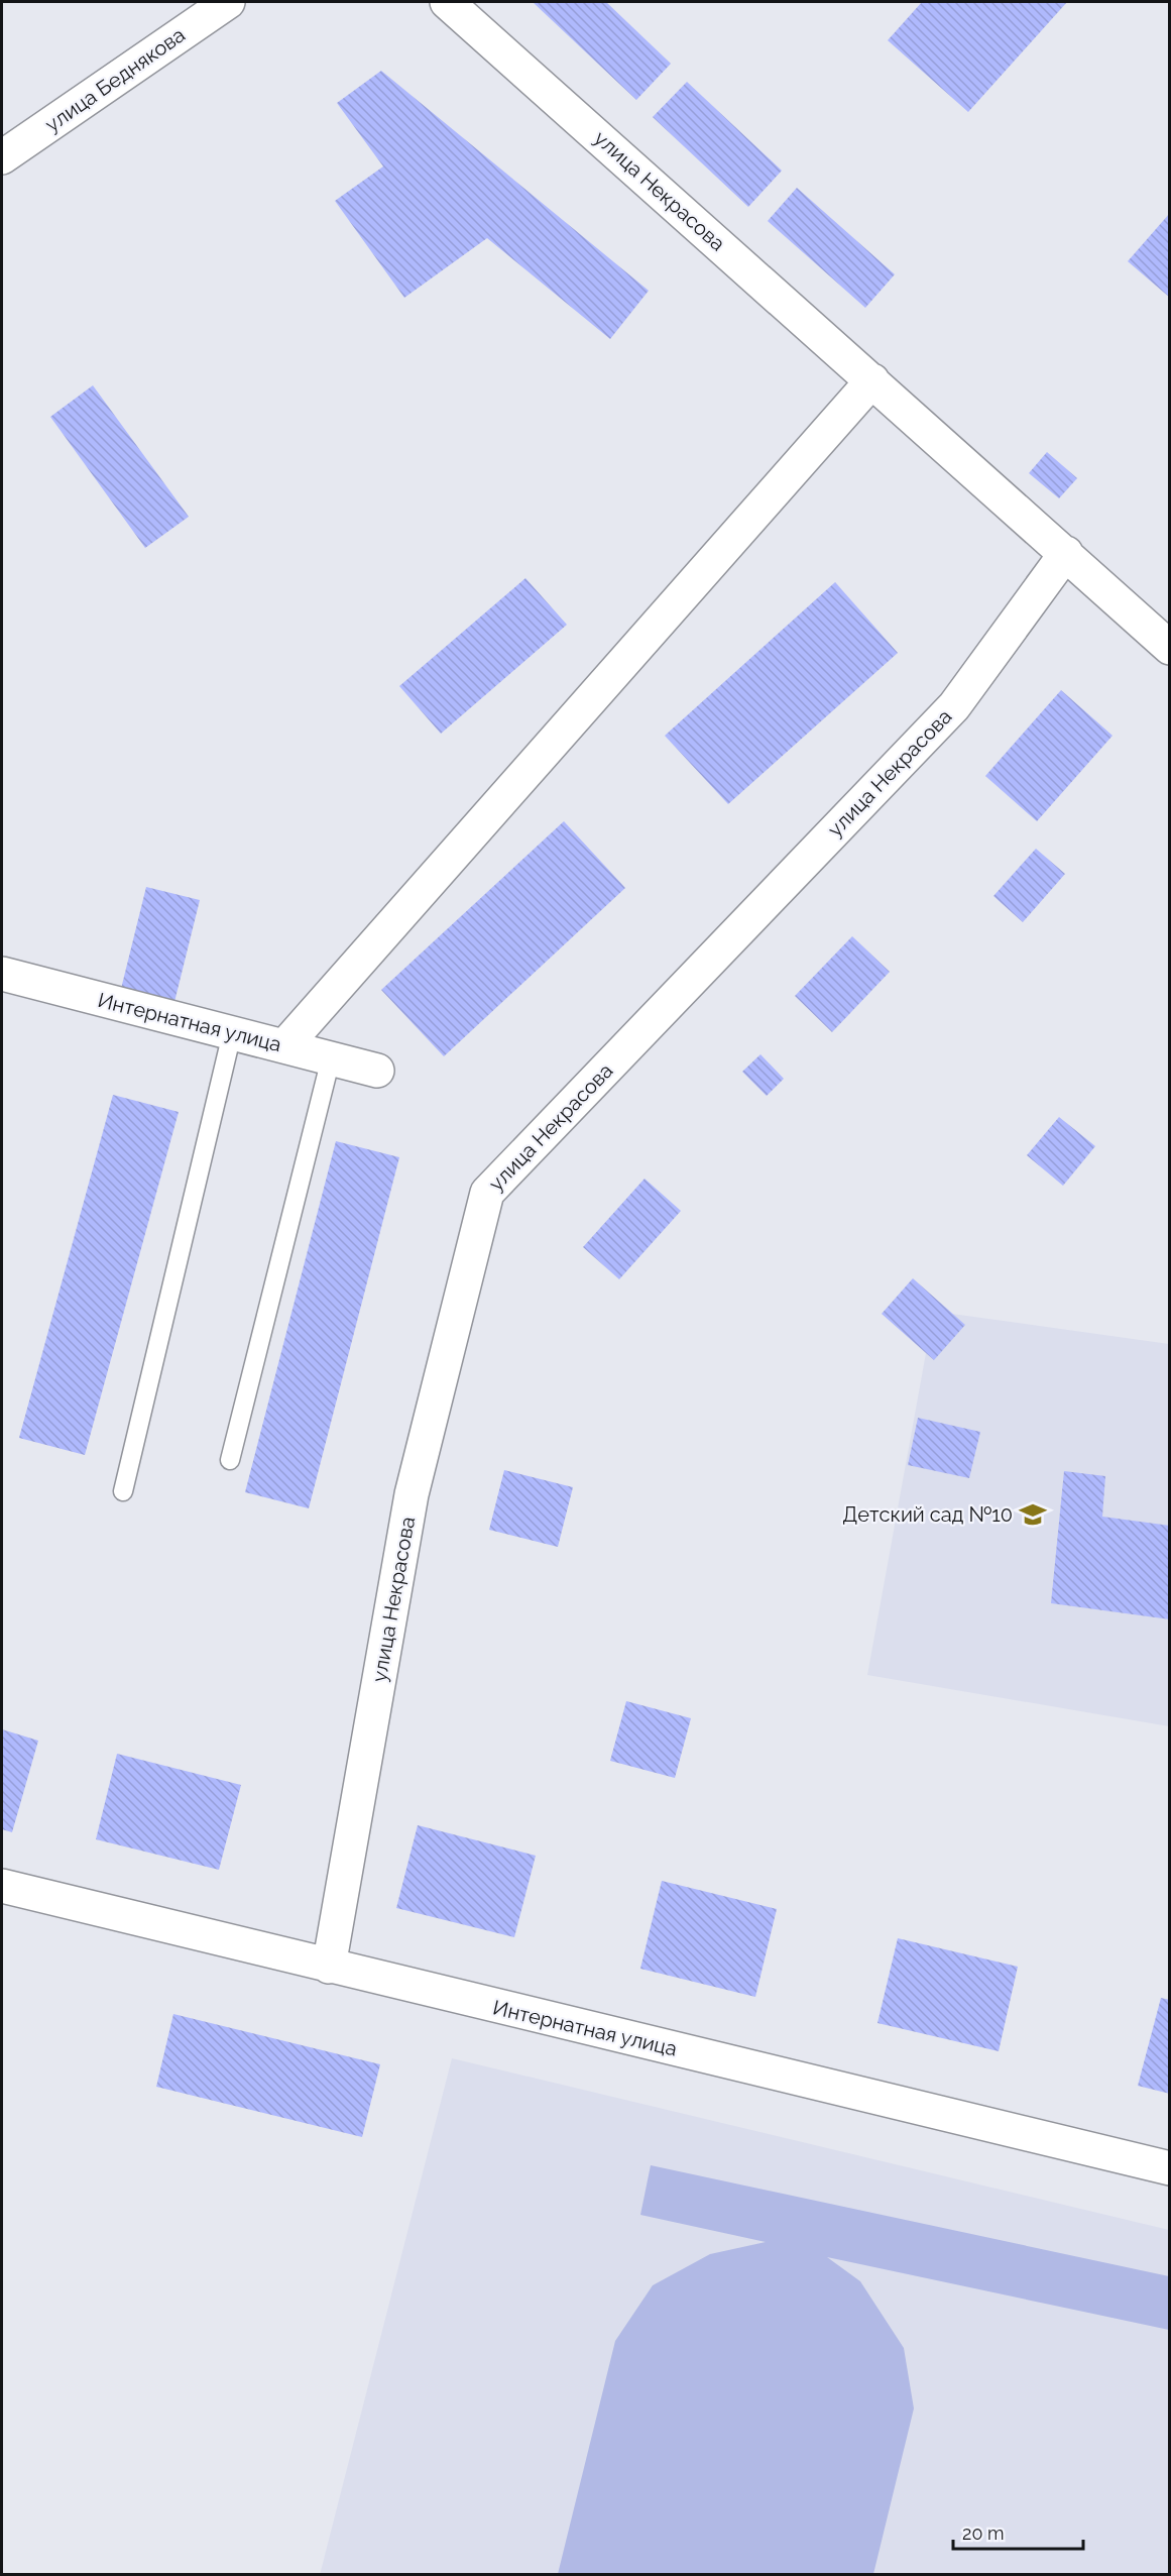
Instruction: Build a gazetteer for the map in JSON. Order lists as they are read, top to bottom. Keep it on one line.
{"streets":{"street":["улица Беднякова","улица Некрасова","Интернатная улица"]},"crossings":[["улица Некрасова","Интернатная улица"]],"places":{"school or university":["Детский сад №10"]},"scale_bar":"20 m"}
